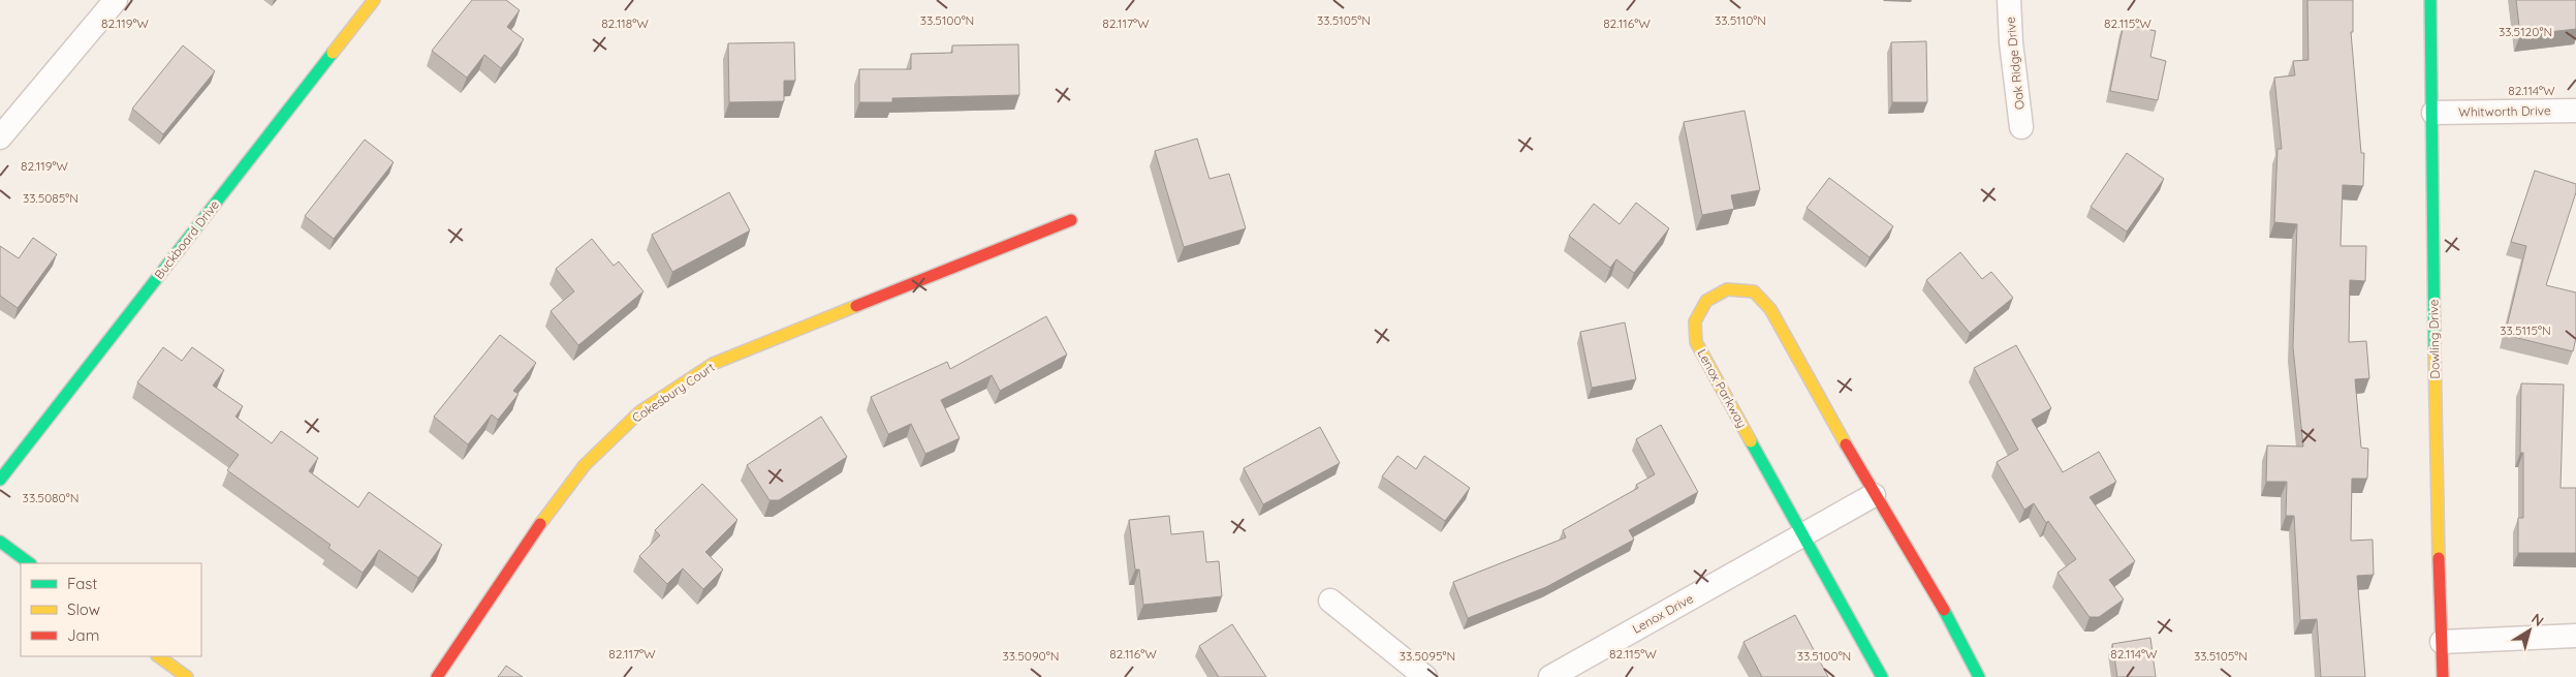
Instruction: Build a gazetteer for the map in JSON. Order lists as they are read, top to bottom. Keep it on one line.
{"streets":{"street":["Oak Ridge Drive","Whitworth Drive","Buckboard Drive","Dowling Drive","Lenox Parkway","Cokesbury Court","Lenox Drive"]},"crossings":[["Whitworth Drive","Dowling Drive"],["Lenox Parkway","Lenox Drive"]],"legend":["Fast","Slow","Jam"],"north":"top right","coordinates":["33.5100°N","33.5105°N","33.5110°N","82.119°W","82.118°W","82.117°W","82.116°W","82.115°W","33.5120°N","82.114°W","33.5085°N","33.5115°N","33.5080°N","33.5090°N","33.5095°N"]}
